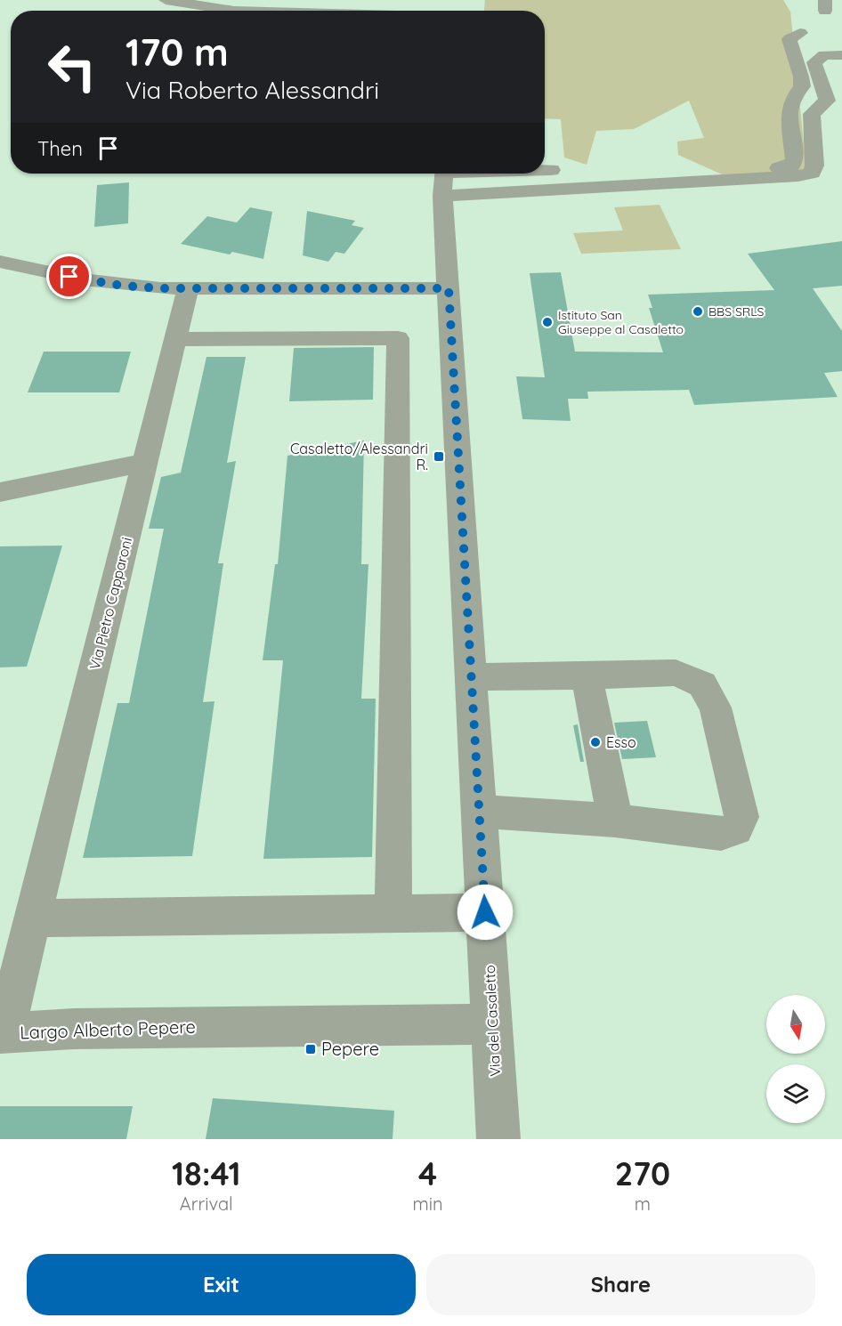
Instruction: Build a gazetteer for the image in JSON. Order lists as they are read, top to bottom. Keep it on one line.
{"streets":{"street":["Via Pietro Capparoni","Via del Casaletto","Largo Alberto Pepere"]},"crossings":[["Via Pietro Capparoni","Largo Alberto Pepere"],["Via del Casaletto","Largo Alberto Pepere"]],"places":{"other":["BBS SRLS","Istituto San Giuseppe al Casaletto","Esso"],"transit":["Casaletto/Alessandri R.","Pepere"]},"north":"bottom","page":{"turn":["170 m","Via Roberto Alessandri"],"then":"Then","eta":["18:41","Arrival","4","min","270","m"],"buttons":["Exit","Share"]}}
